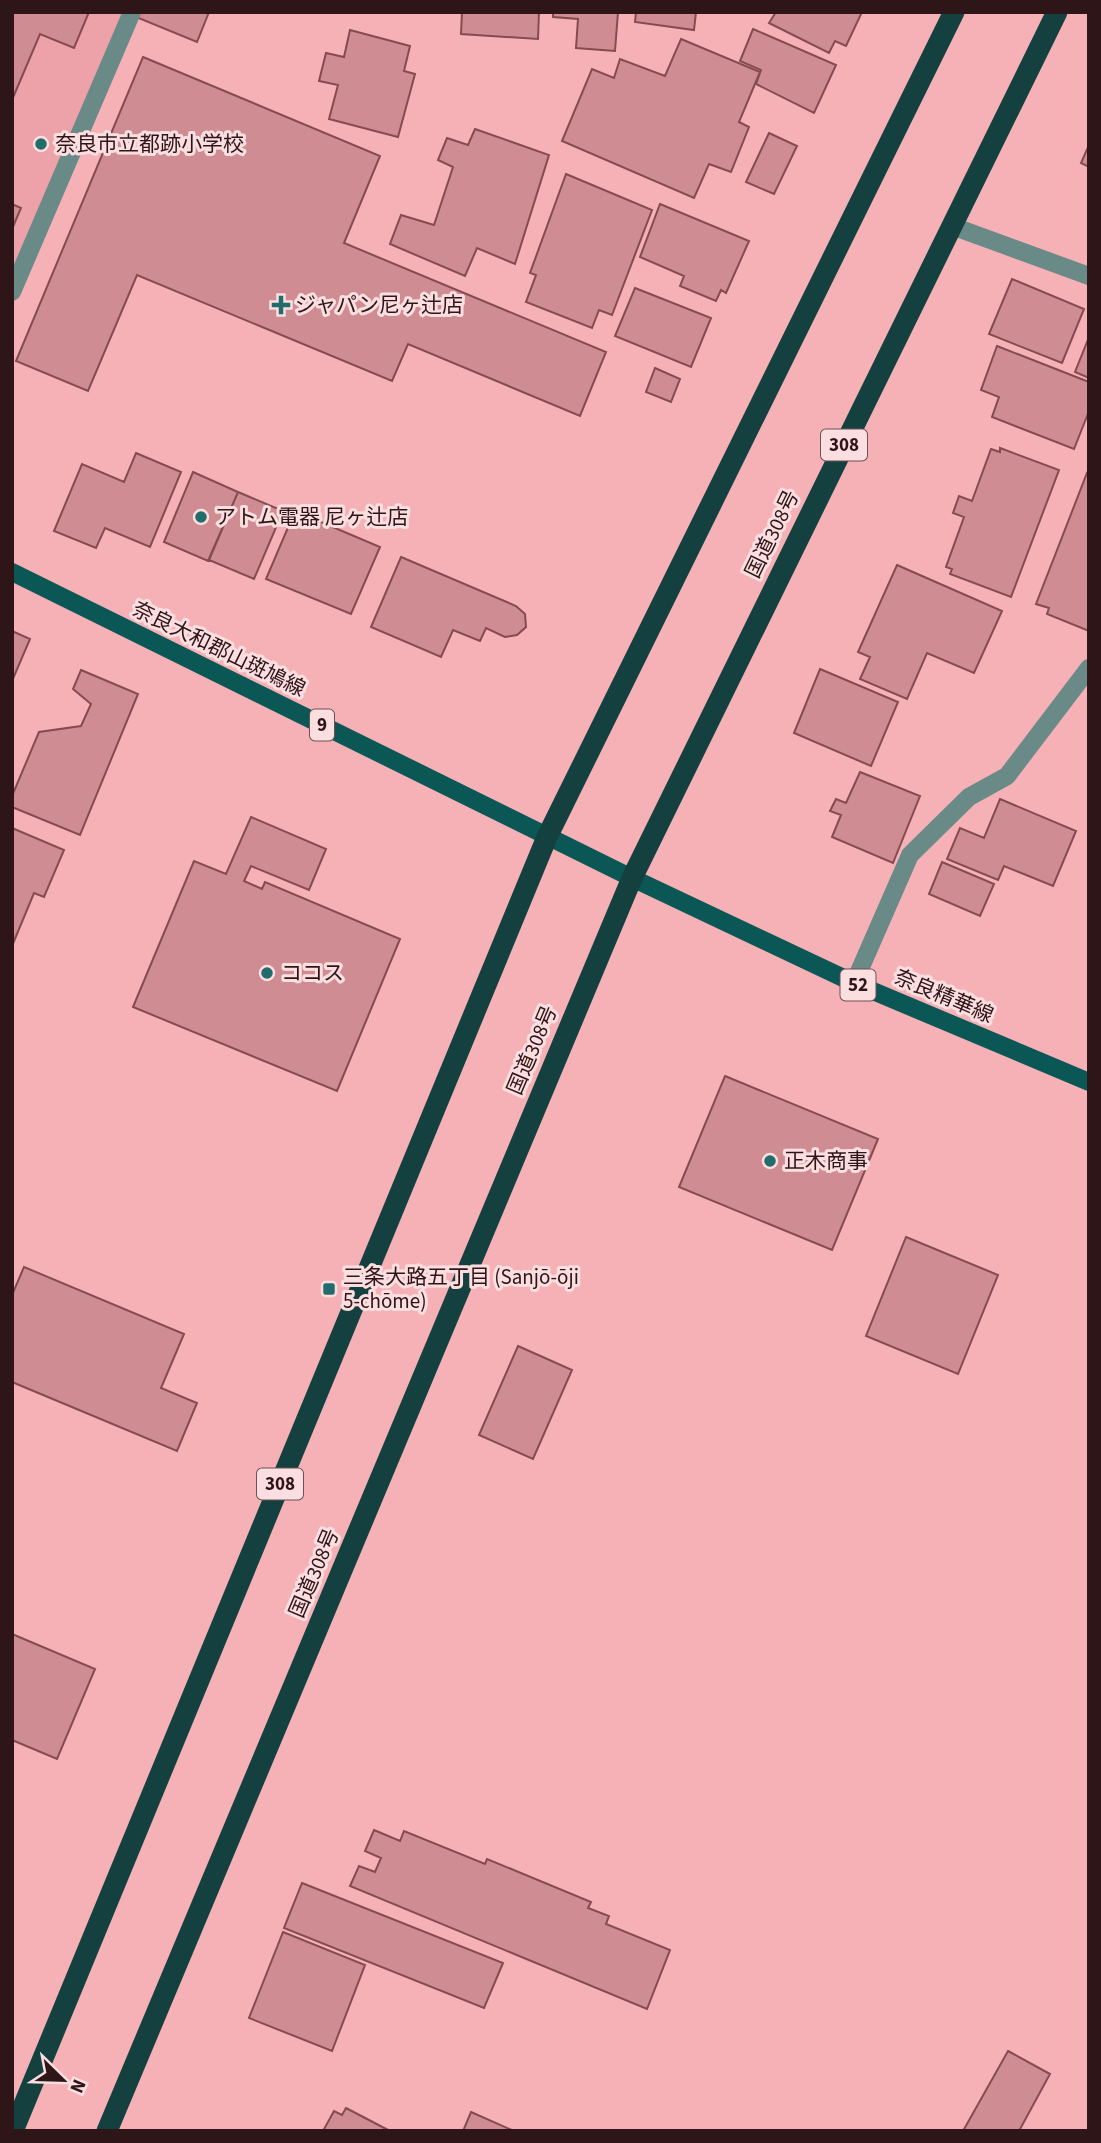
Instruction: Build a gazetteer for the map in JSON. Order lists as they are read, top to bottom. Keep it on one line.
{"streets":{"highway":["308","国道308号"],"main road":["奈良大和郡山斑鳩線","9","52","奈良精華線"]},"crossings":[["308","奈良大和郡山斑鳩線"],["国道308号","奈良大和郡山斑鳩線"],["国道308号","奈良精華線"],["奈良大和郡山斑鳩線","奈良精華線"]],"places":{"other":["奈良市立都跡小学校","アトム電器 尼ヶ辻店","ココス","正木商事"],"health":["ジャパン尼ヶ辻店"],"transit":["三条大路五丁目 (Sanjō-ōji 5-chōme)"]},"north":"bottom right"}
